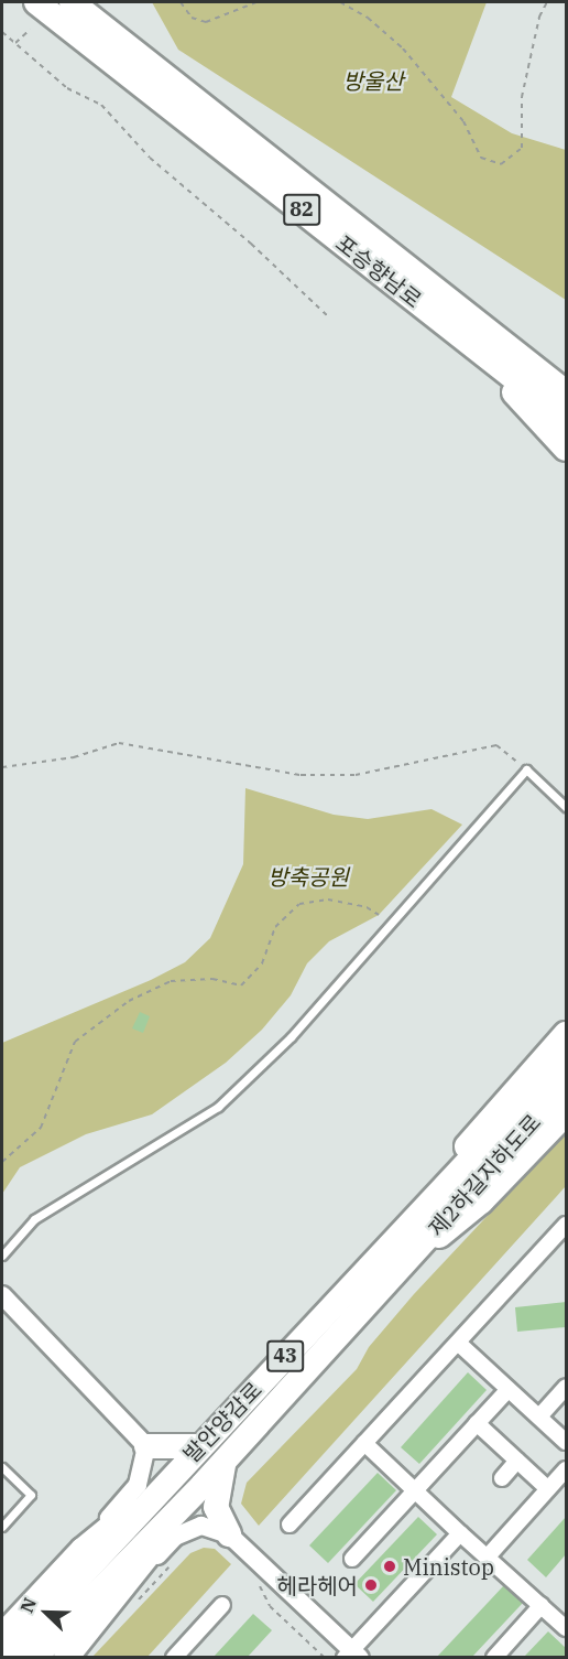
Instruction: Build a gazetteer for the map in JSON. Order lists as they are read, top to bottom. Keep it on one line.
{"streets":{"main road":["82","포승향남로","제2하길지하도로","43","발안양감로"]},"crossings":[["제2하길지하도로","발안양감로"],["43","발안양감로"]],"parks":["방울산","방축공원"],"places":["Ministop","헤라헤어"],"north":"top left"}
